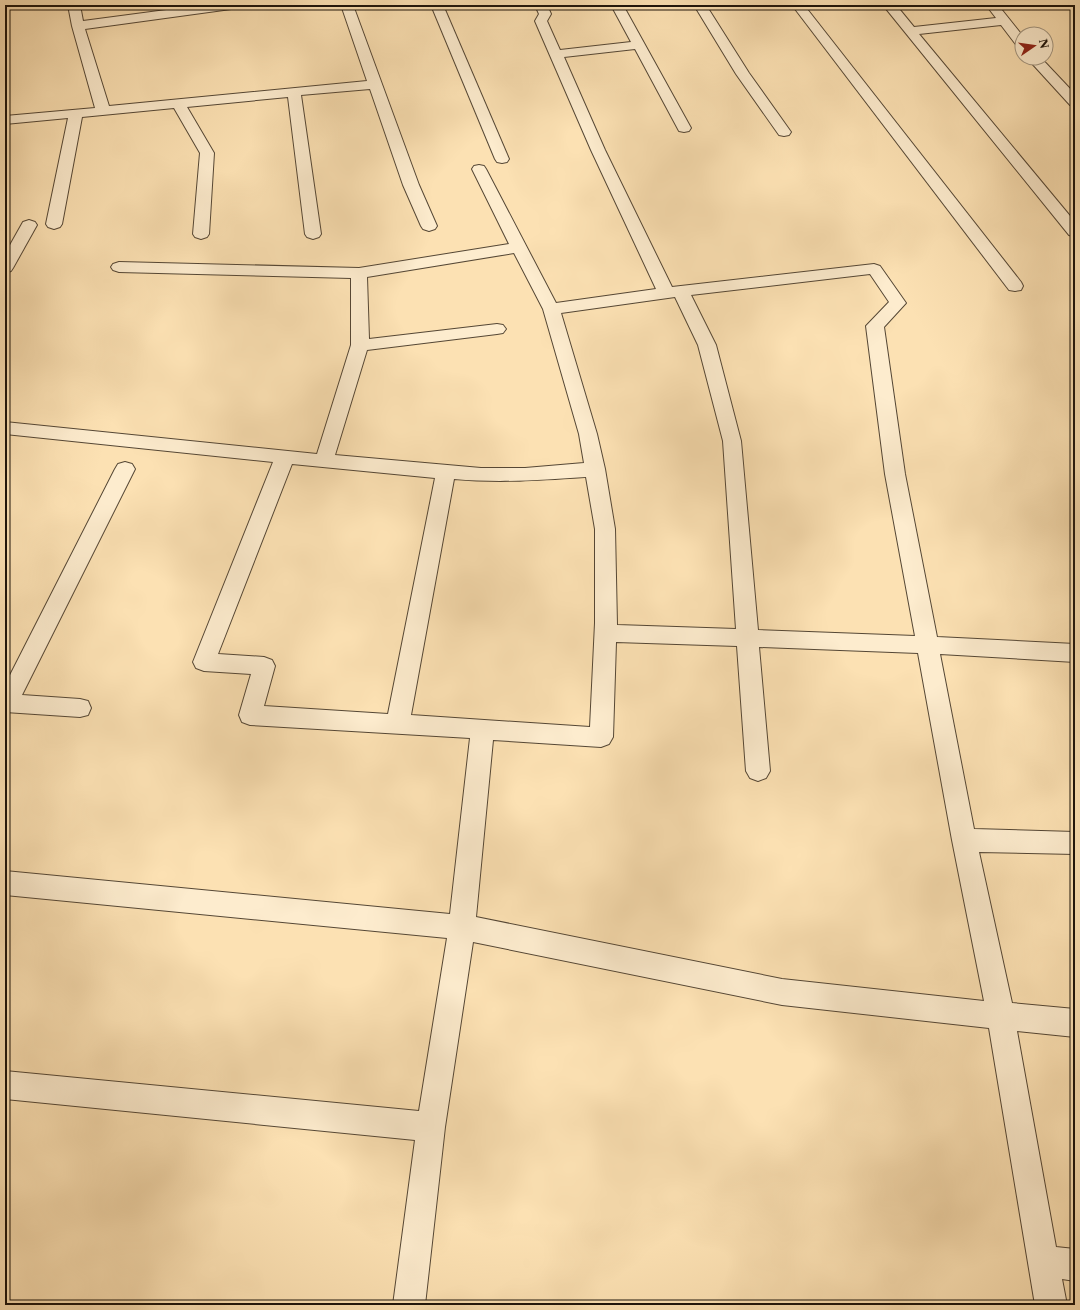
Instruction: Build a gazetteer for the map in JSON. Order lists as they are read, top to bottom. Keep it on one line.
{"north":"right"}
